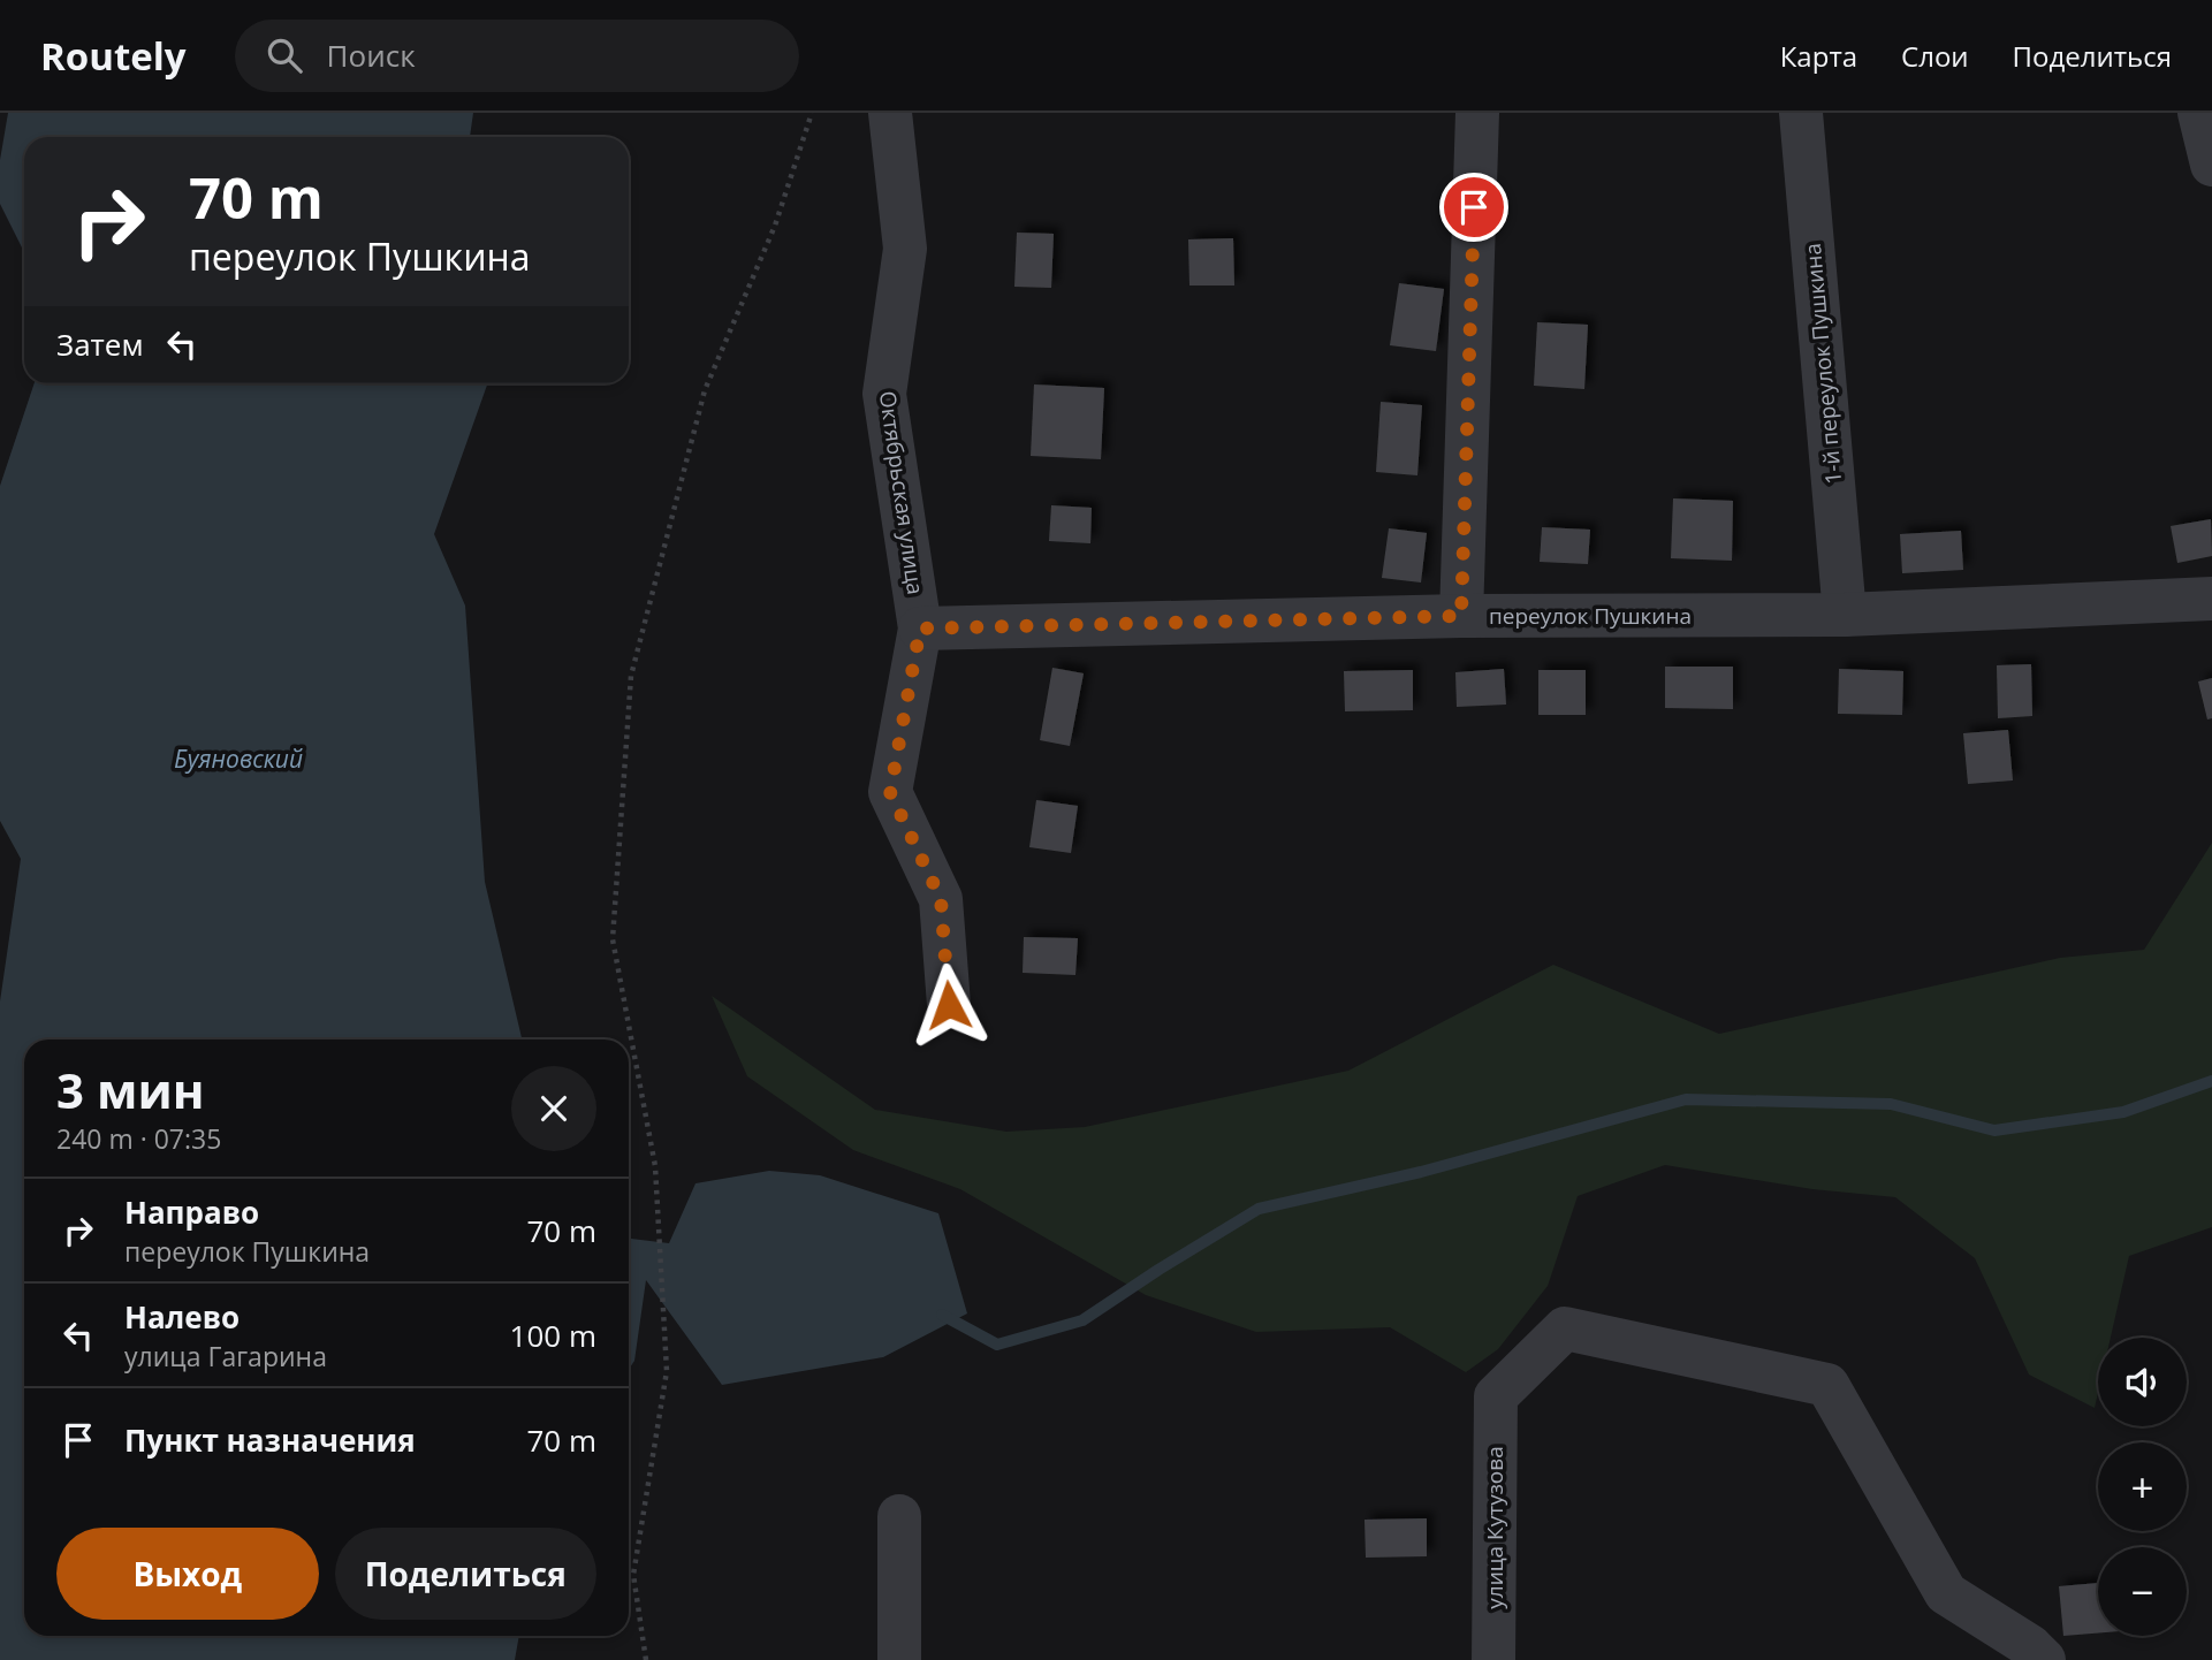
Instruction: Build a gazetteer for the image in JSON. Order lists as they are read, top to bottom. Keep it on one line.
{"streets":{"street":["1-й переулок Пушкина","Октябрьская улица","переулок Пушкина","улица Кутузова"]},"crossings":[["1-й переулок Пушкина","переулок Пушкина"],["Октябрьская улица","переулок Пушкина"]],"water":["Буяновский"],"page":{"header":"Routely","search":"Поиск","nav":["Карта","Слои","Поделиться"],"turn":["70 m","переулок Пушкина"],"then":"Затем","heading":["3 мин","240 m · 07:35"],"list":[{"name":"Направо","note":"переулок Пушкина","value":"70 m"},{"name":"Налево","note":"улица Гагарина","value":"100 m"},{"name":"Пункт назначения","value":"70 m"}],"map_buttons":["+","−"],"buttons":["Выход","Поделиться"]}}
